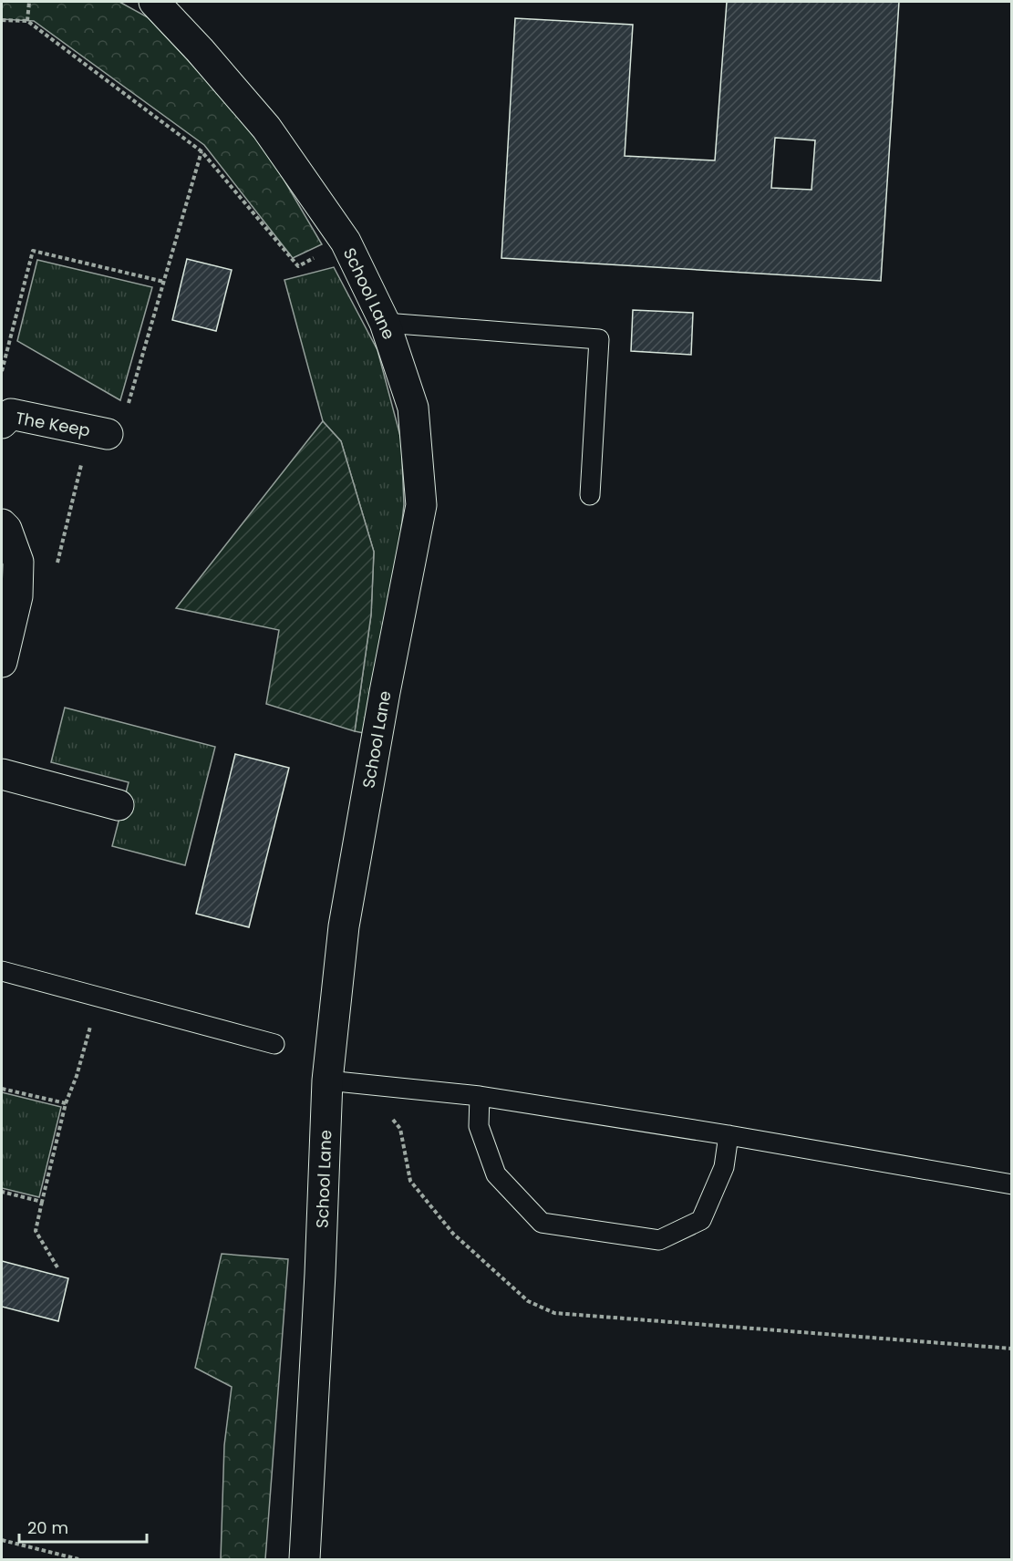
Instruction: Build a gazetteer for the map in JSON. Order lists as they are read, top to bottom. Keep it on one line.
{"streets":{"street":["School Lane","The Keep"]},"scale_bar":"20 m"}
